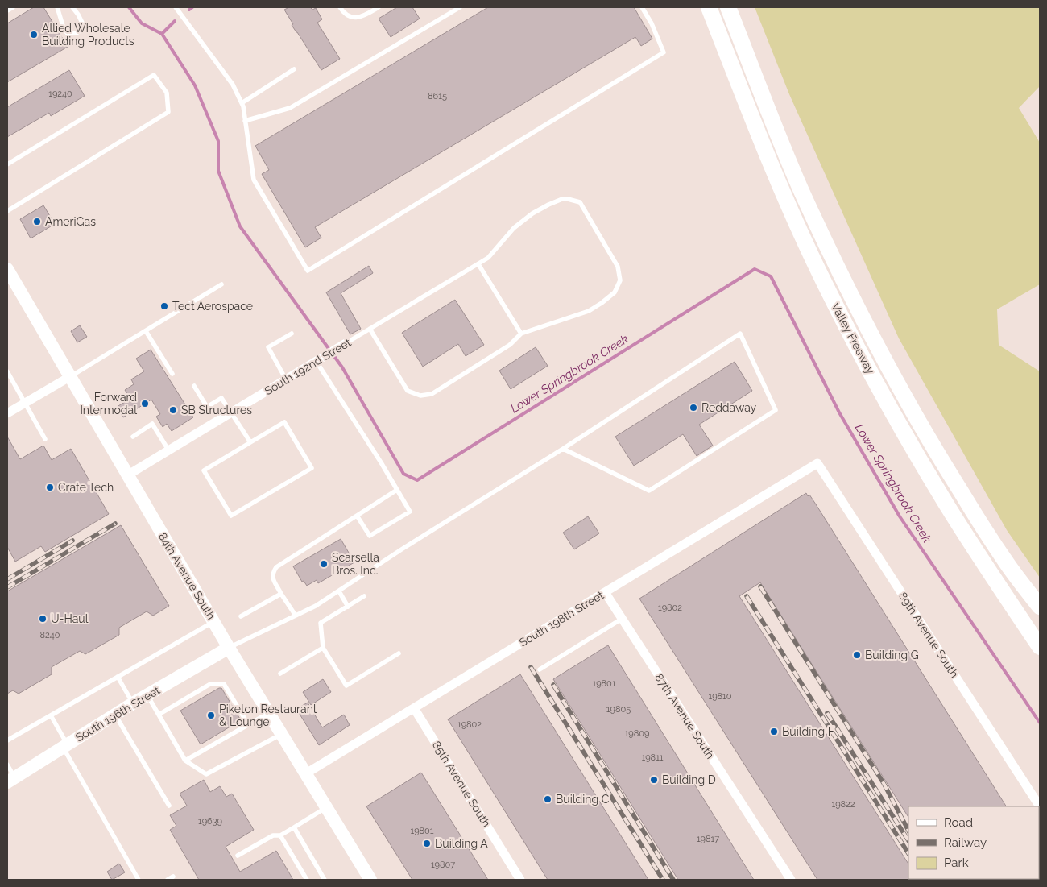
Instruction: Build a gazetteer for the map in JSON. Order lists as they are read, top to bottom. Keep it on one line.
{"streets":{"highway":["Valley Freeway"],"main road":["84th Avenue South","South 196th Street"],"street":["South 192nd Street","South 198th Street","89th Avenue South","87th Avenue South","85th Avenue South"]},"crossings":[["South 192nd Street","84th Avenue South"],["84th Avenue South","South 198th Street"],["84th Avenue South","South 196th Street"],["South 198th Street","89th Avenue South"],["South 198th Street","87th Avenue South"],["South 198th Street","85th Avenue South"]],"water":["Lower Springbrook Creek"],"places":["Allied Wholesale Building Products","AmeriGas","Tect Aerospace","Forward Intermodal","Reddaway","SB Structures","Crate Tech","Scarsella Bros. Inc.","U-Haul","Building G","Piketon Restaurant & Lounge","Building F","Building D","Building C","Building A"],"house_numbers":["19240","8615","19802","8240","19801","19810","19805","19802","19809","19811","19822","19639","19801","19817","19807"],"legend":["Road","Railway","Park"]}
